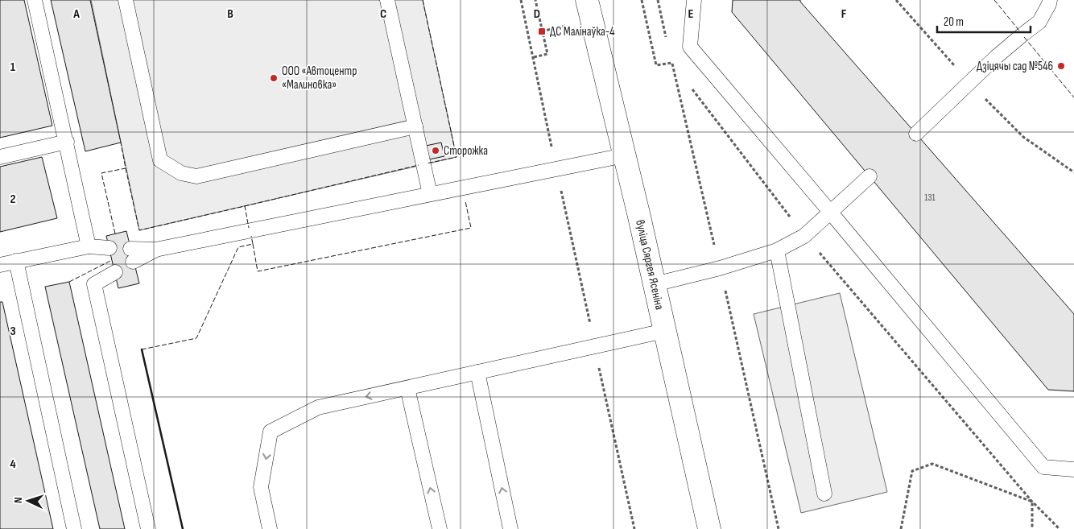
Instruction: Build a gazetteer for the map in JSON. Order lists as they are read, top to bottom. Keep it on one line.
{"streets":{"main road":["вуліца Сяргея Ясеніна"]},"places":{"transit":["ДС Малінаўка-4"],"other":["Дзіцячы сад №546","ООО «Автоцентр «Малиновка»","Сторожка"]},"house_numbers":["131"],"scale_bar":"20 m","north":"left","grid":{"columns":["A","B","C","D","E","F"],"rows":["1","2","3","4"]}}
